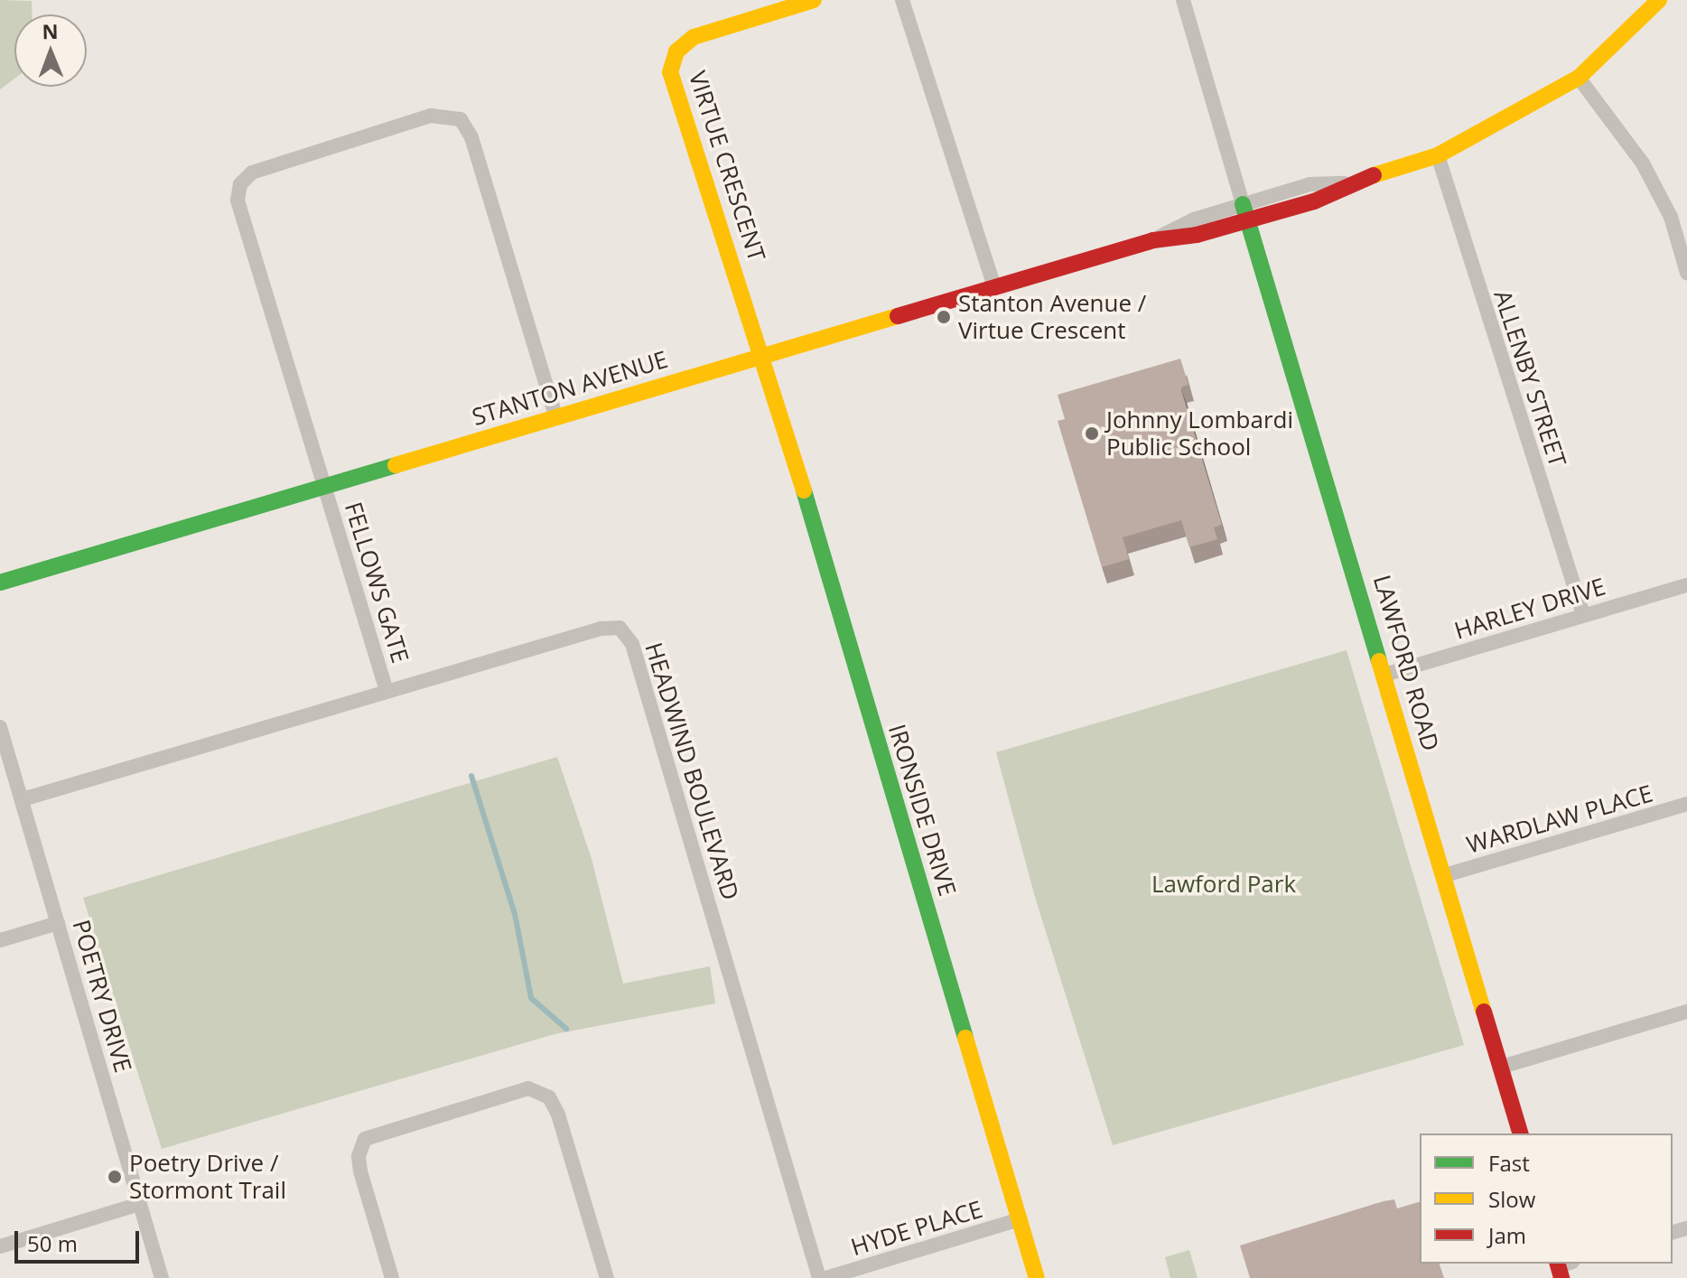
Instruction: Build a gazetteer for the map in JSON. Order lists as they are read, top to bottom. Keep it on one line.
{"streets":{"street":["VIRTUE CRESCENT","ALLENBY STREET","STANTON AVENUE","FELLOWS GATE","HARLEY DRIVE","LAWFORD ROAD","HEADWIND BOULEVARD","IRONSIDE DRIVE","WARDLAW PLACE","POETRY DRIVE","HYDE PLACE"]},"crossings":[["VIRTUE CRESCENT","STANTON AVENUE"],["VIRTUE CRESCENT","IRONSIDE DRIVE"],["ALLENBY STREET","STANTON AVENUE"],["ALLENBY STREET","HARLEY DRIVE"],["STANTON AVENUE","FELLOWS GATE"],["STANTON AVENUE","LAWFORD ROAD"],["STANTON AVENUE","IRONSIDE DRIVE"],["FELLOWS GATE","HEADWIND BOULEVARD"],["HARLEY DRIVE","LAWFORD ROAD"],["LAWFORD ROAD","WARDLAW PLACE"],["HEADWIND BOULEVARD","POETRY DRIVE"],["IRONSIDE DRIVE","HYDE PLACE"]],"parks":["Lawford Park"],"places":["Stanton Avenue / Virtue Crescent","Johnny Lombardi Public School","Poetry Drive / Stormont Trail"],"legend":["Fast","Slow","Jam"],"scale_bar":"50 m","north":"top"}
